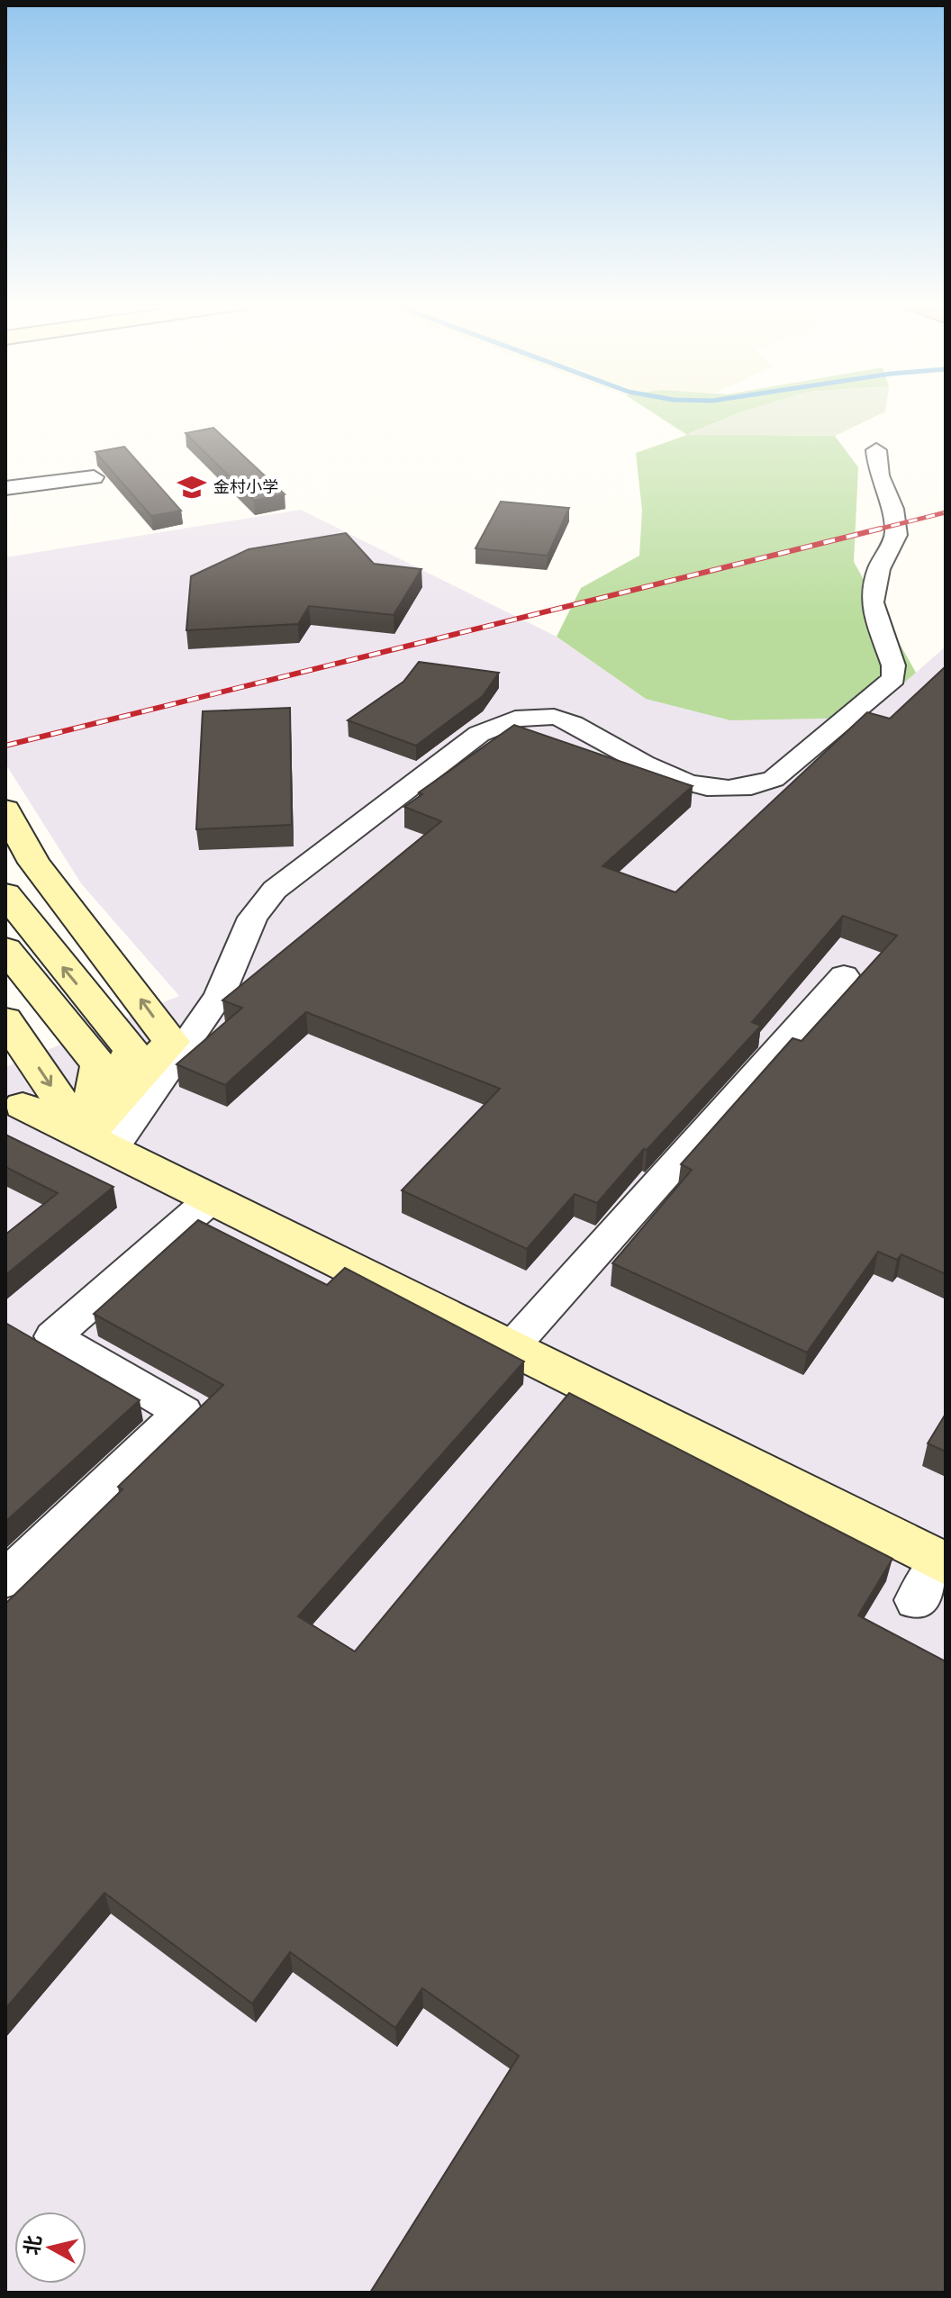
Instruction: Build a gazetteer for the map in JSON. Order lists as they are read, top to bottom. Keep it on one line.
{"places":{"school or university":["金村小学"]},"north":"left"}
